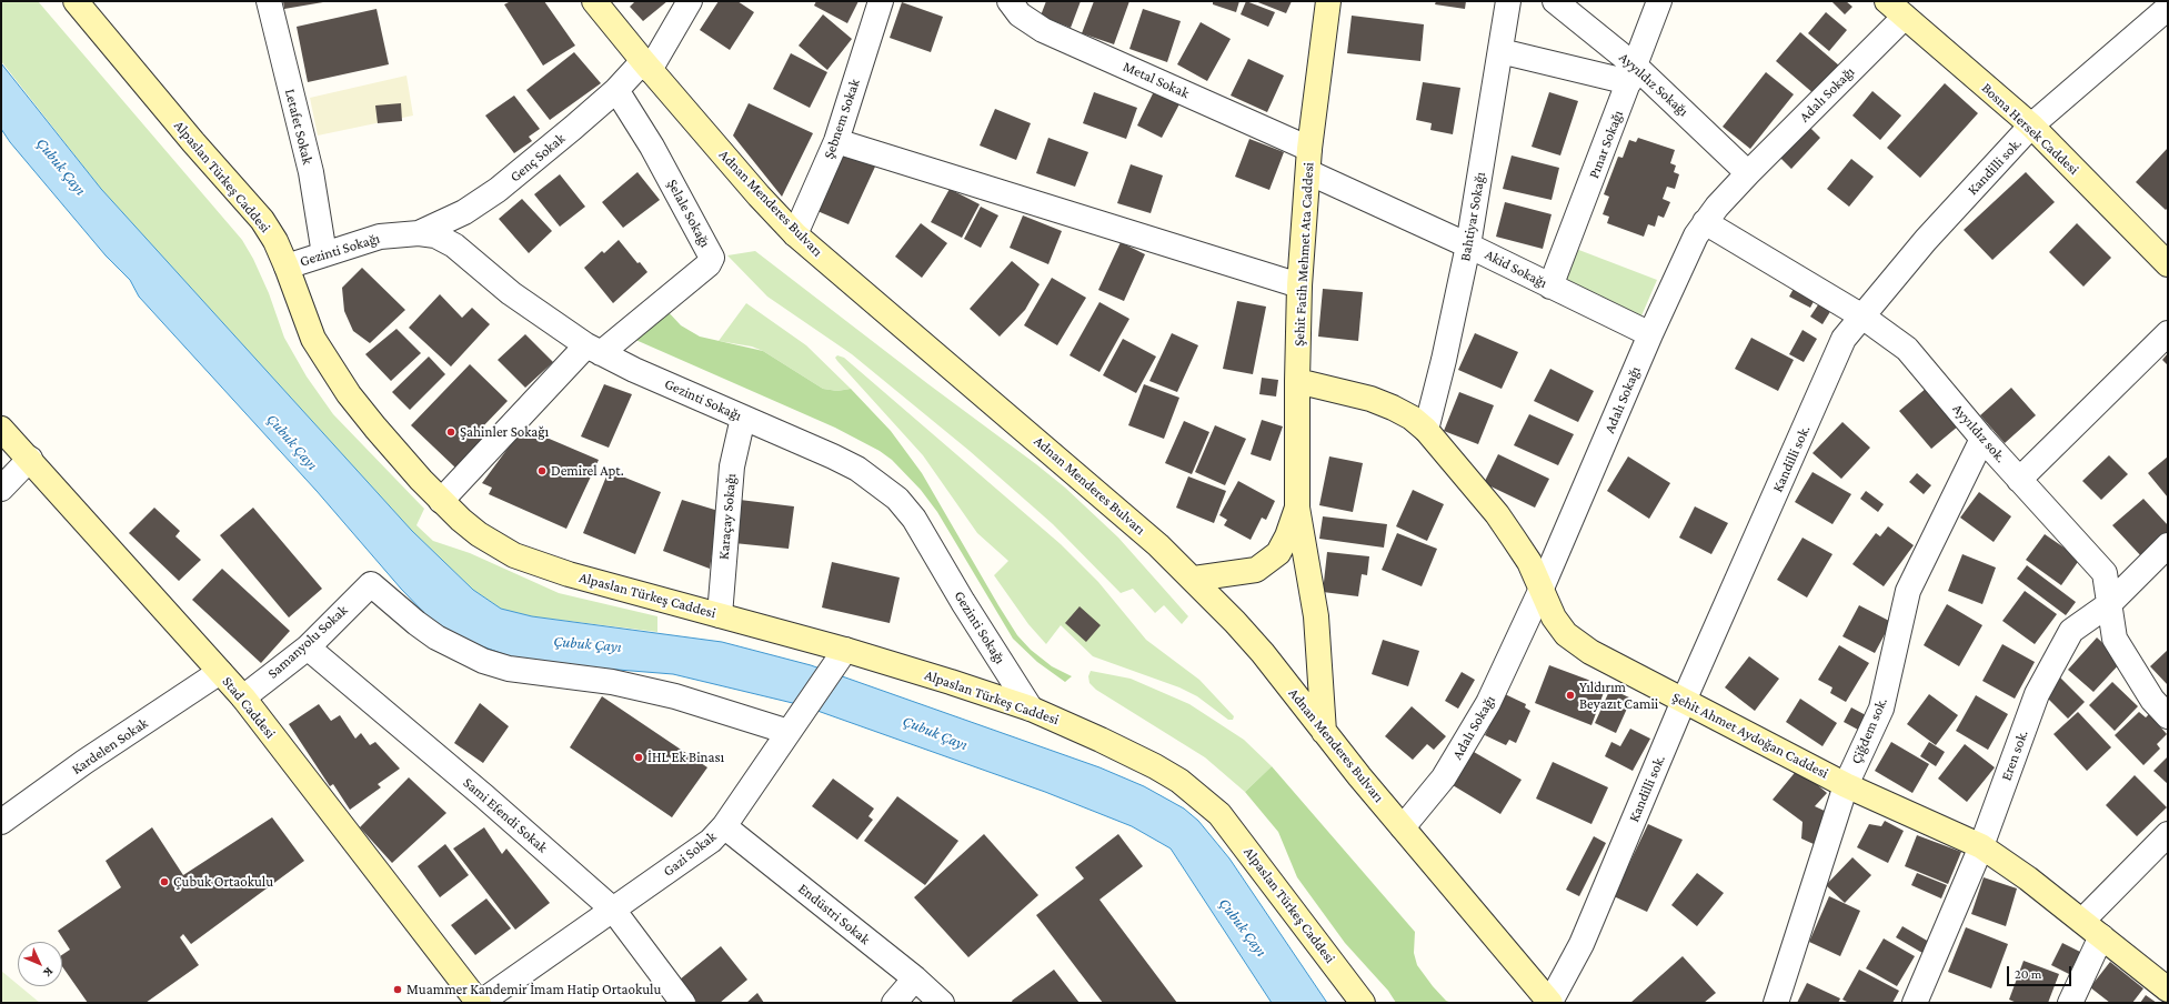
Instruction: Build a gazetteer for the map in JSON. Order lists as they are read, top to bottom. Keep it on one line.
{"streets":{"main road":["Bosna Hersek Caddesi","Alpaslan Türkeş Caddesi","Adnan Menderes Bulvarı","Şehit Fatih Mehmet Ata Caddesi","Stad Caddesi","Şehit Ahmet Aydoğan Caddesi"],"street":["Metal Sokak","Ayyıldız Sokağı","Adalı Sokağı","Şebnem Sokak","Letafet Sokak","Pınar Sokağı","Genç Sokak","Kandilli sok.","Şelale Sokağı","Bahtiyar Sokağı","Gezinti Sokağı","Akid Sokağı","Ayyıldız sok.","Karaçay Sokağı","Samanyolu Sokak","Çiğdem sok.","Kardelen Sokak","Eren sok.","Sami Efendi Sokak","Gazi Sokak","Endüstri Sokak"]},"crossings":[["Metal Sokak","Şehit Fatih Mehmet Ata Caddesi"],["Ayyıldız Sokağı","Adalı Sokağı"],["Ayyıldız Sokağı","Pınar Sokağı"],["Adalı Sokağı","Bosna Hersek Caddesi"],["Adalı Sokağı","Adnan Menderes Bulvarı"],["Adalı Sokağı","Akid Sokağı"],["Adalı Sokağı","Ayyıldız sok."],["Adalı Sokağı","Şehit Ahmet Aydoğan Caddesi"],["Şebnem Sokak","Adnan Menderes Bulvarı"],["Letafet Sokak","Gezinti Sokağı"],["Bosna Hersek Caddesi","Kandilli sok."],["Pınar Sokağı","Akid Sokağı"],["Genç Sokak","Adnan Menderes Bulvarı"],["Genç Sokak","Şelale Sokağı"],["Genç Sokak","Gezinti Sokağı"],["Kandilli sok.","Adnan Menderes Bulvarı"],["Kandilli sok.","Ayyıldız sok."],["Kandilli sok.","Şehit Ahmet Aydoğan Caddesi"],["Alpaslan Türkeş Caddesi","Şelale Sokağı"],["Alpaslan Türkeş Caddesi","Gezinti Sokağı"],["Alpaslan Türkeş Caddesi","Karaçay Sokağı"],["Alpaslan Türkeş Caddesi","Gazi Sokak"],["Adnan Menderes Bulvarı","Şehit Fatih Mehmet Ata Caddesi"],["Şelale Sokağı","Gezinti Sokağı"],["Bahtiyar Sokağı","Akid Sokağı"],["Bahtiyar Sokağı","Şehit Ahmet Aydoğan Caddesi"],["Gezinti Sokağı","Karaçay Sokağı"],["Şehit Fatih Mehmet Ata Caddesi","Akid Sokağı"],["Şehit Fatih Mehmet Ata Caddesi","Şehit Ahmet Aydoğan Caddesi"],["Ayyıldız sok.","Çiğdem sok."],["Ayyıldız sok.","Eren sok."],["Samanyolu Sokak","Stad Caddesi"],["Samanyolu Sokak","Sami Efendi Sokak"],["Samanyolu Sokak","Gazi Sokak"],["Stad Caddesi","Kardelen Sokak"],["Stad Caddesi","Gazi Sokak"],["Çiğdem sok.","Şehit Ahmet Aydoğan Caddesi"],["Şehit Ahmet Aydoğan Caddesi","Eren sok."],["Sami Efendi Sokak","Gazi Sokak"],["Gazi Sokak","Endüstri Sokak"]],"water":["Çubuk Çayı"],"places":["Şahinler Sokağı","Demirel Apt.","Yıldırım Beyazıt Camii","İHL Ek Binası","Çubuk Ortaokulu","Muammer Kandemir İmam Hatip Ortaokulu"],"scale_bar":"20 m","north":"bottom right"}
